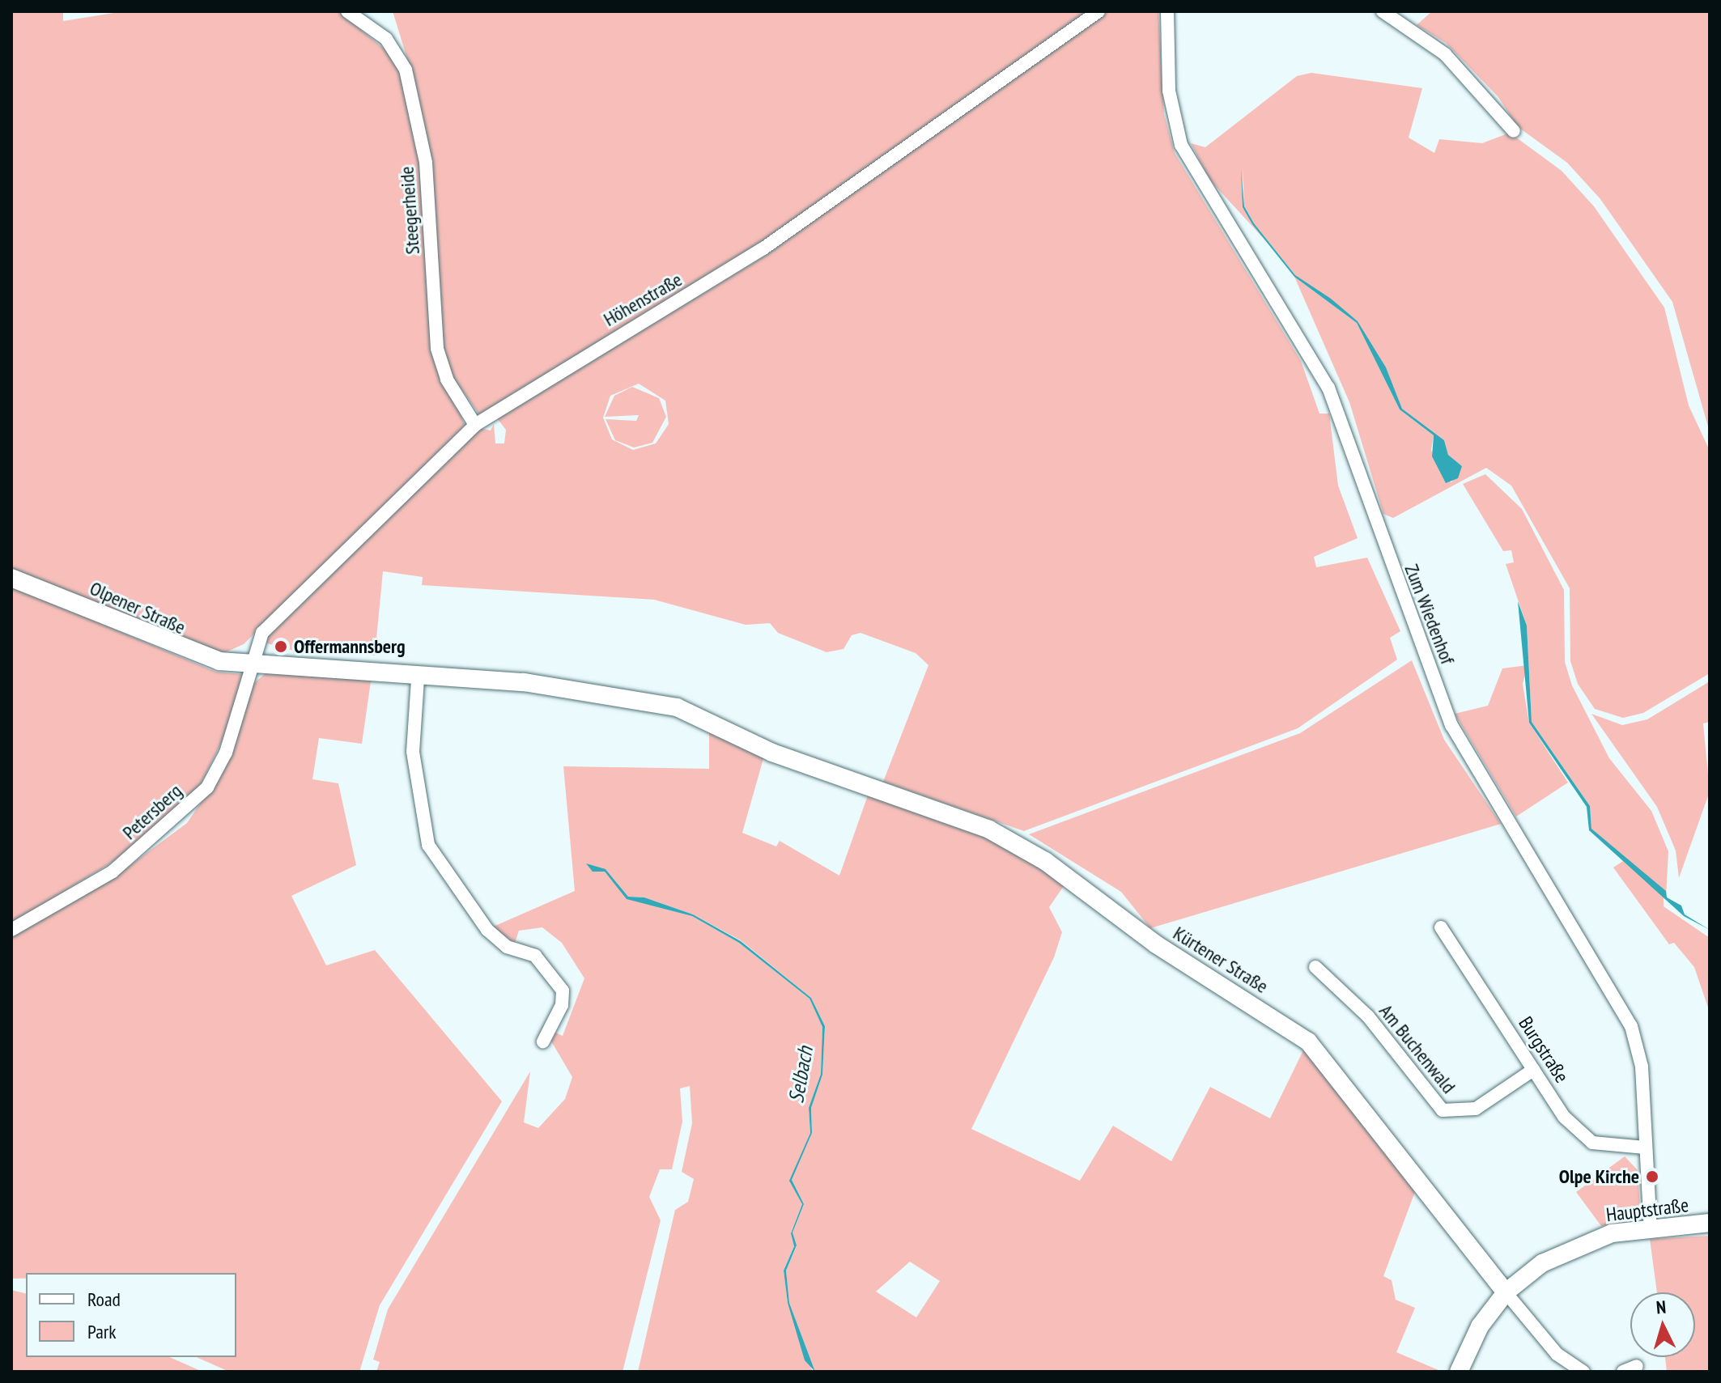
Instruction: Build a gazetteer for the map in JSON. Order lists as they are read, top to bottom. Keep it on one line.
{"streets":{"street":["Steegerheide","Höhenstraße","Olpener Straße","Zum Wiedenhof","Petersberg","Kürtener Straße","Am Buchenwald","Burgstraße","Hauptstraße"]},"crossings":[["Steegerheide","Höhenstraße"],["Höhenstraße","Olpener Straße"],["Höhenstraße","Petersberg"],["Olpener Straße","Petersberg"],["Zum Wiedenhof","Burgstraße"],["Zum Wiedenhof","Hauptstraße"],["Kürtener Straße","Hauptstraße"],["Am Buchenwald","Burgstraße"]],"water":["Selbach"],"places":["Offermannsberg","Olpe Kirche"],"legend":["Road","Park"],"north":"top"}
